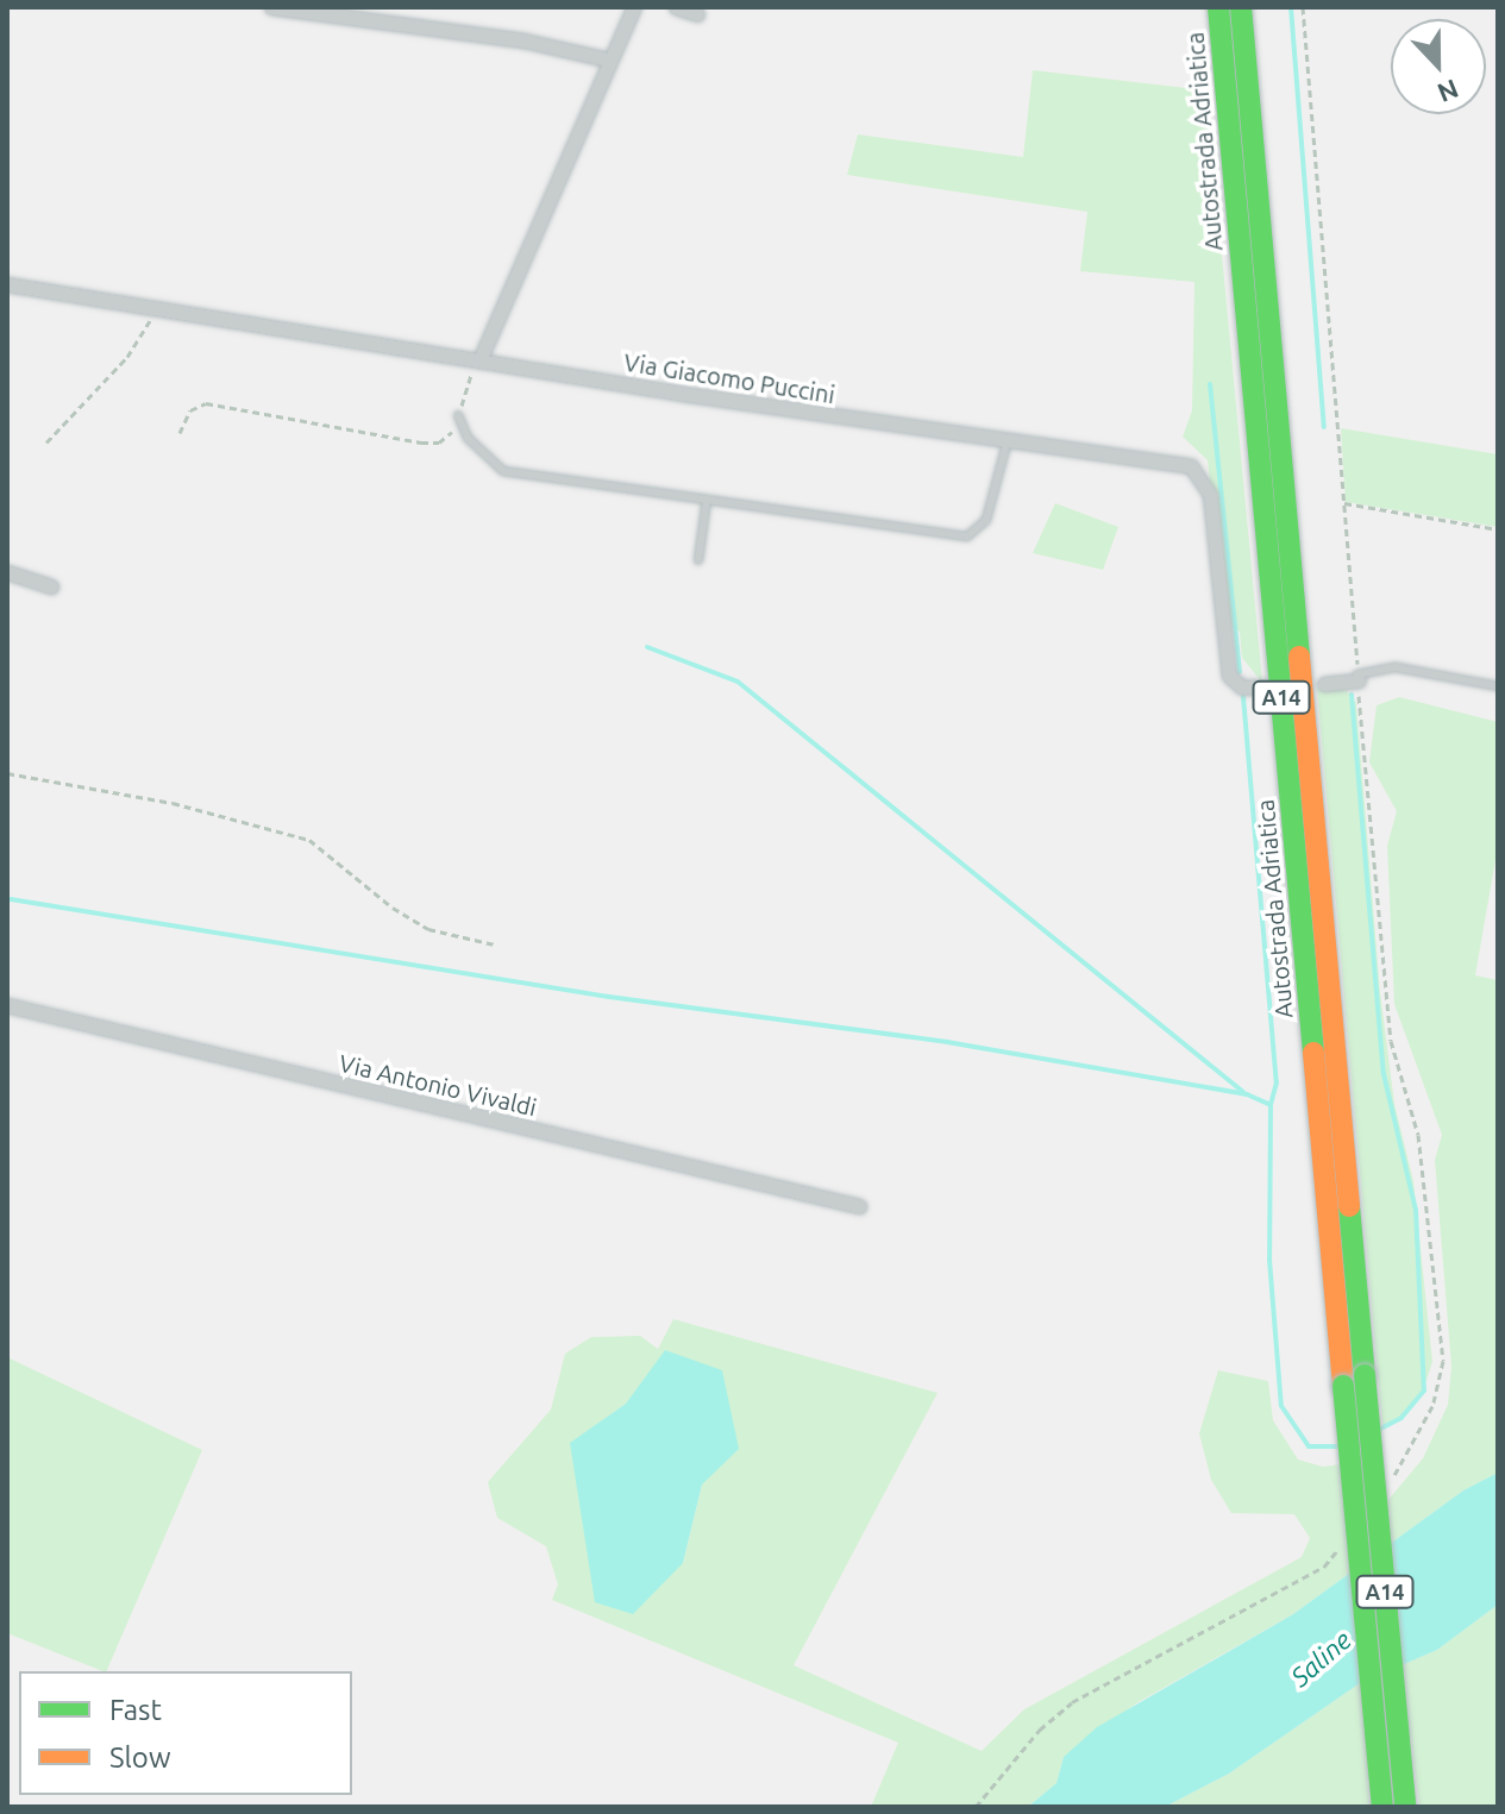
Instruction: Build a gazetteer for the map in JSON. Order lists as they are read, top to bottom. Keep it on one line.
{"streets":{"highway":["Autostrada Adriatica","A14"],"street":["Via Giacomo Puccini","Via Antonio Vivaldi"]},"water":["Saline"],"legend":["Fast","Slow"],"north":"bottom"}
